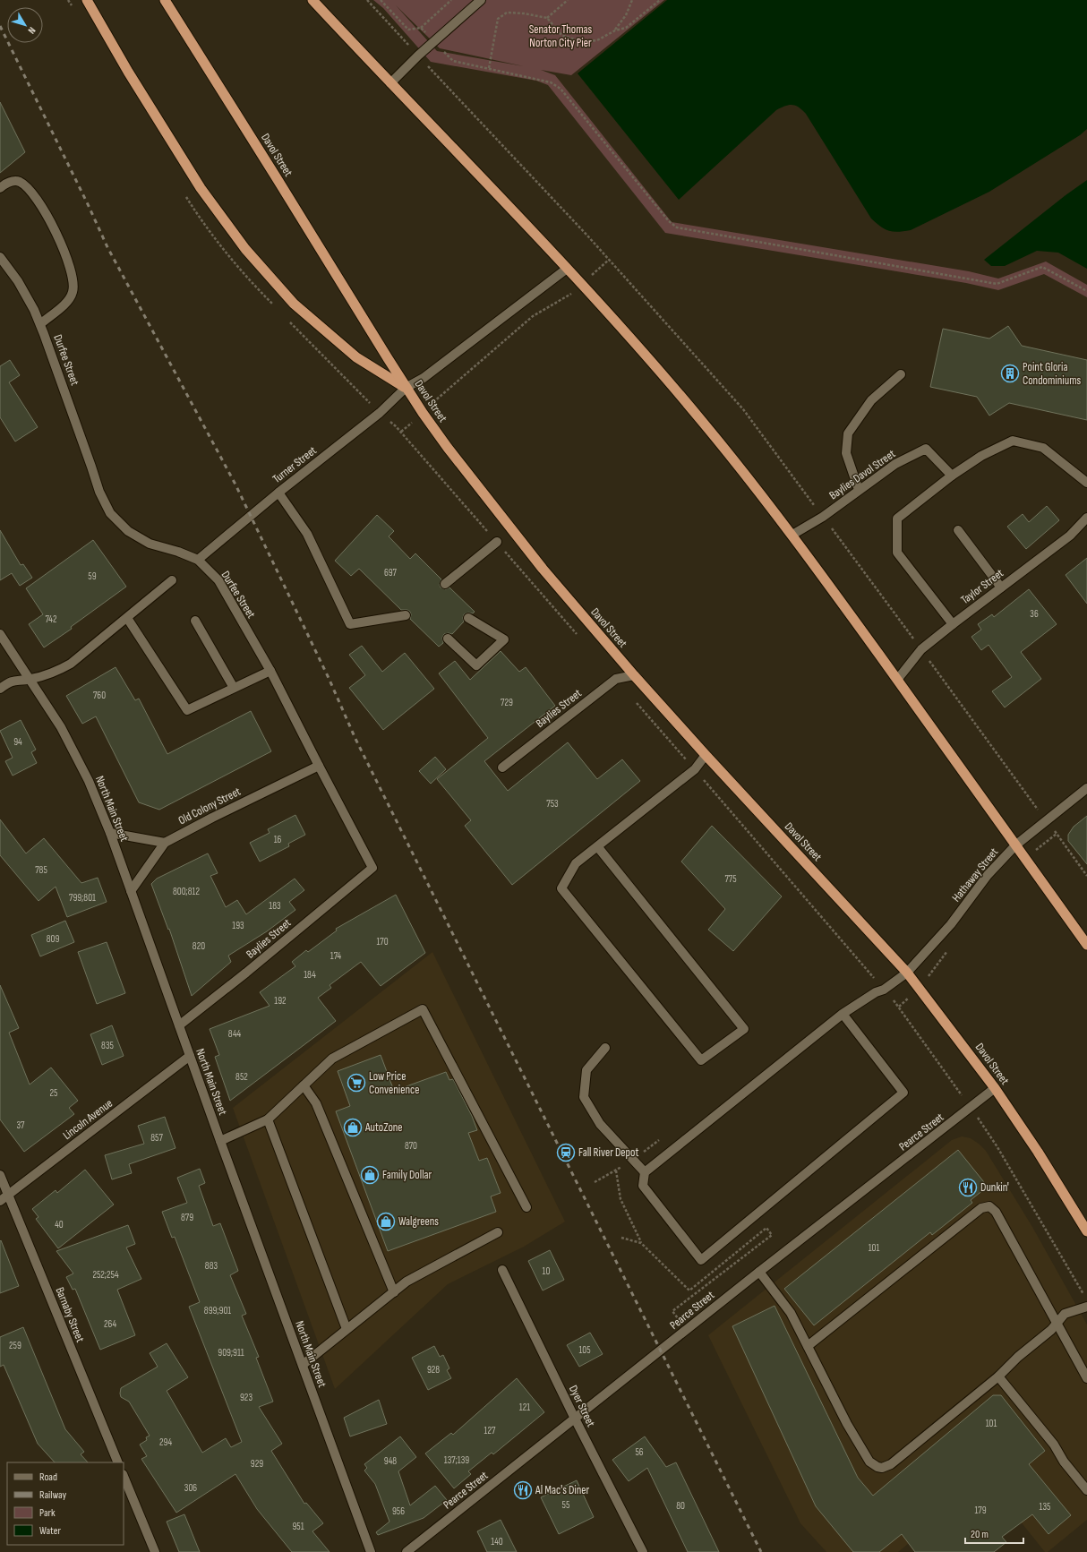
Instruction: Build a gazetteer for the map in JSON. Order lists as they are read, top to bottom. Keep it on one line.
{"streets":{"highway":["Davol Street"],"street":["Durfee Street","Turner Street","Baylies Davol Street","Taylor Street","Baylies Street","Old Colony Street","North Main Street","Hathaway Street","Lincoln Avenue","Pearce Street","Barnaby Street","Dyer Street"]},"crossings":[["Davol Street","Turner Street"],["Davol Street","Baylies Street"],["Davol Street","Hathaway Street"],["Davol Street","Pearce Street"],["Durfee Street","Turner Street"],["Durfee Street","Baylies Street"],["Durfee Street","Old Colony Street"],["Baylies Street","North Main Street"],["Old Colony Street","North Main Street"],["North Main Street","Lincoln Avenue"],["Lincoln Avenue","Barnaby Street"],["Pearce Street","Dyer Street"]],"parks":["Senator Thomas Norton City Pier"],"places":{"building":["Point Gloria Condominiums"],"supermarket":["Low Price Convenience"],"shop":["AutoZone","Family Dollar","Walgreens"],"station":["Fall River Depot"],"restaurant":["Dunkin'","Al Mac's Diner"]},"house_numbers":["697","59","36","742","760","729","94","753","16","785","775","800;812","799;801","183","193","809","170","820","174","184","192","844","835","852","25","37","857","870","879","40","101","883","10","252;254","899;901","264","259","105","909;911","928","923","121","101","127","294","56","137;139","948","929","306","55","80","135","179","956","951","140"],"legend":["Road","Railway","Park","Water"],"scale_bar":"20 m","north":"bottom right"}
